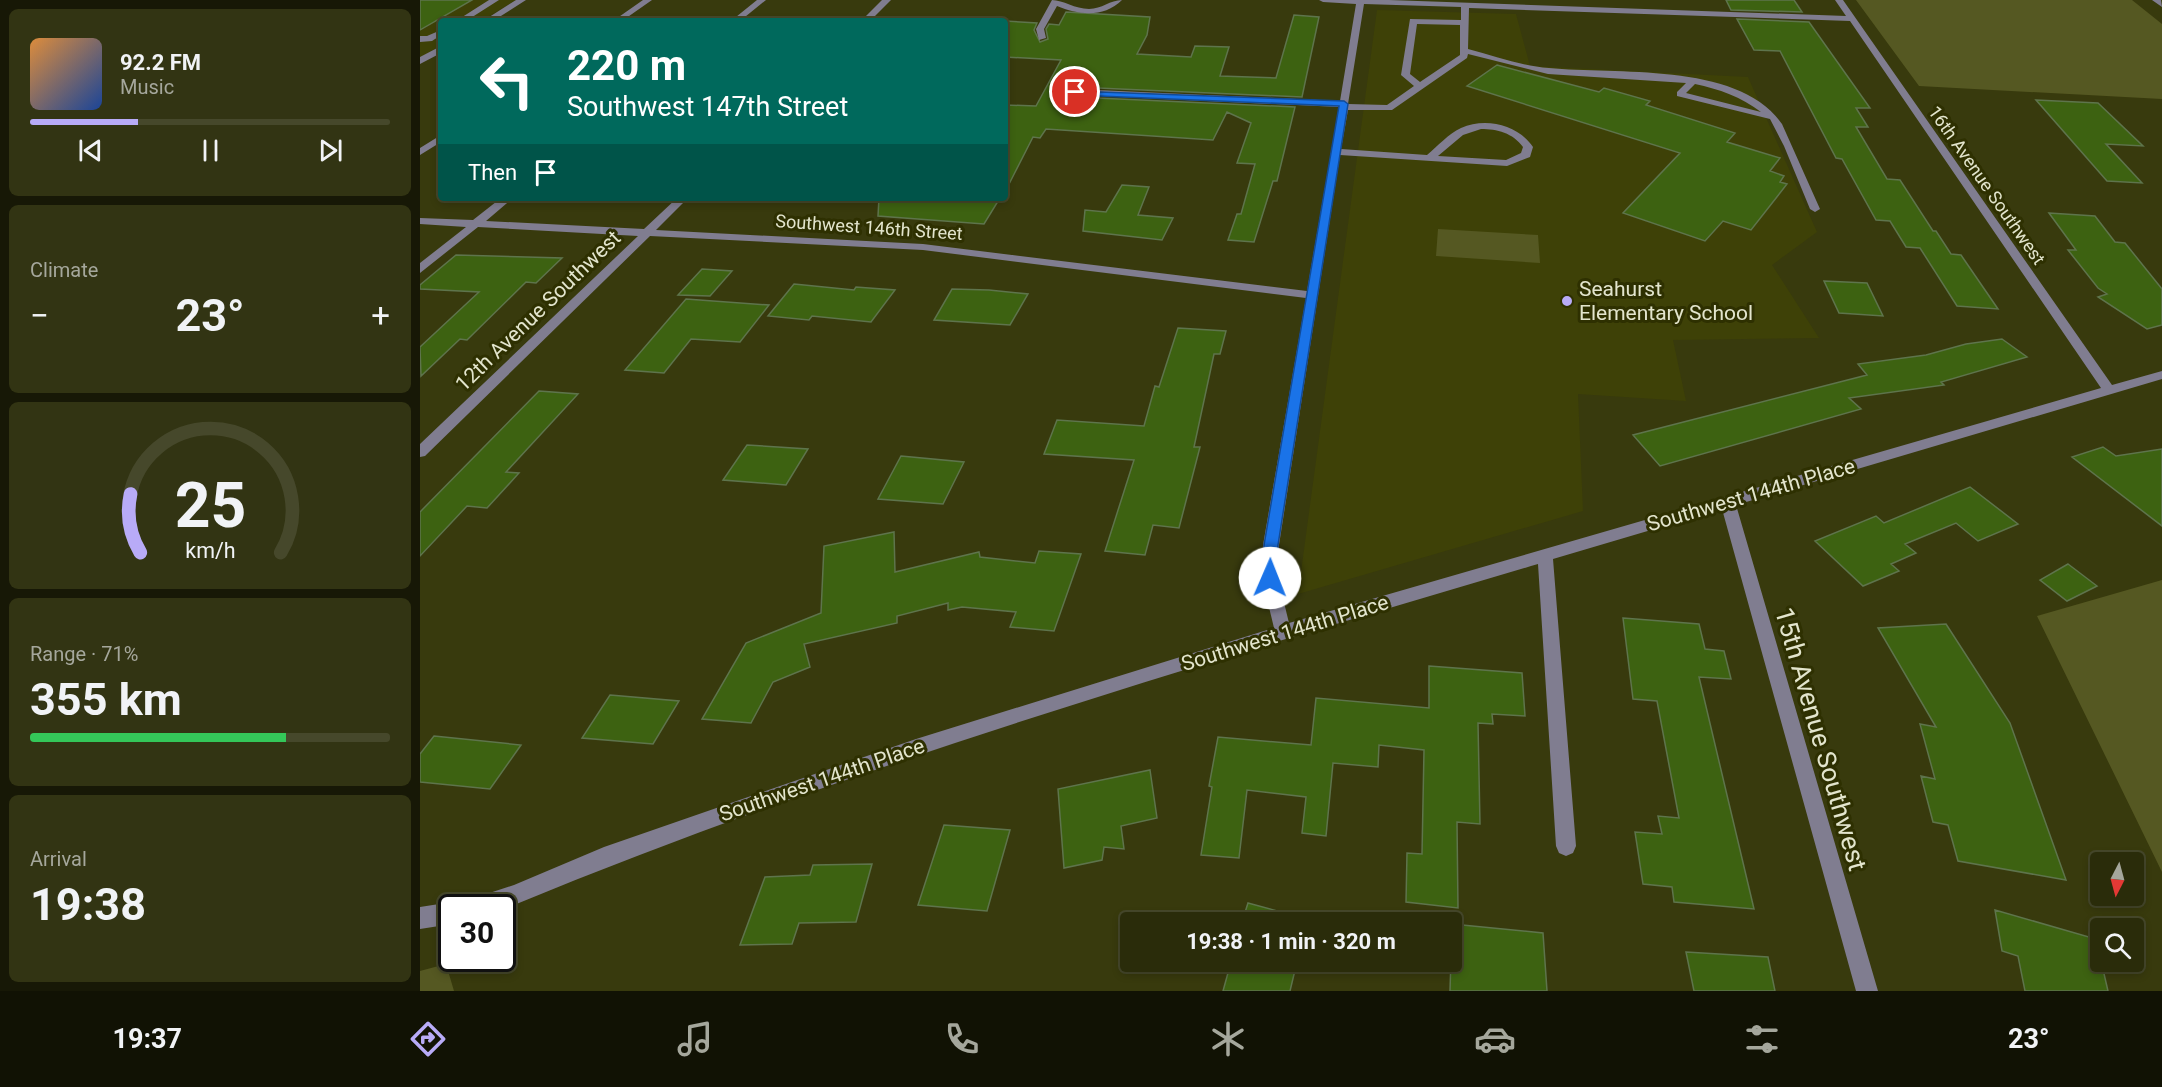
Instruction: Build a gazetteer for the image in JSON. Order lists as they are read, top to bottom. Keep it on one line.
{"streets":{"street":["16th Avenue Southwest","Southwest 146th Street","12th Avenue Southwest","Southwest 144th Place","15th Avenue Southwest"]},"crossings":[["16th Avenue Southwest","Southwest 144th Place"],["Southwest 146th Street","12th Avenue Southwest"],["Southwest 144th Place","15th Avenue Southwest"]],"places":["Seahurst Elementary School"],"north":"bottom","page":{"turn":["220 m","Southwest 147th Street"],"song":["92.2 FM","Music"],"then":"Then","tile":["Climate",["Range · 71%","355 km"],["Arrival","19:38"]],"heat":["−","23°","+"],"limit":"30","trip":"19:38 · 1 min · 320 m","tabs":["19:37","23°"],"gauge":["25","km/h"]}}
